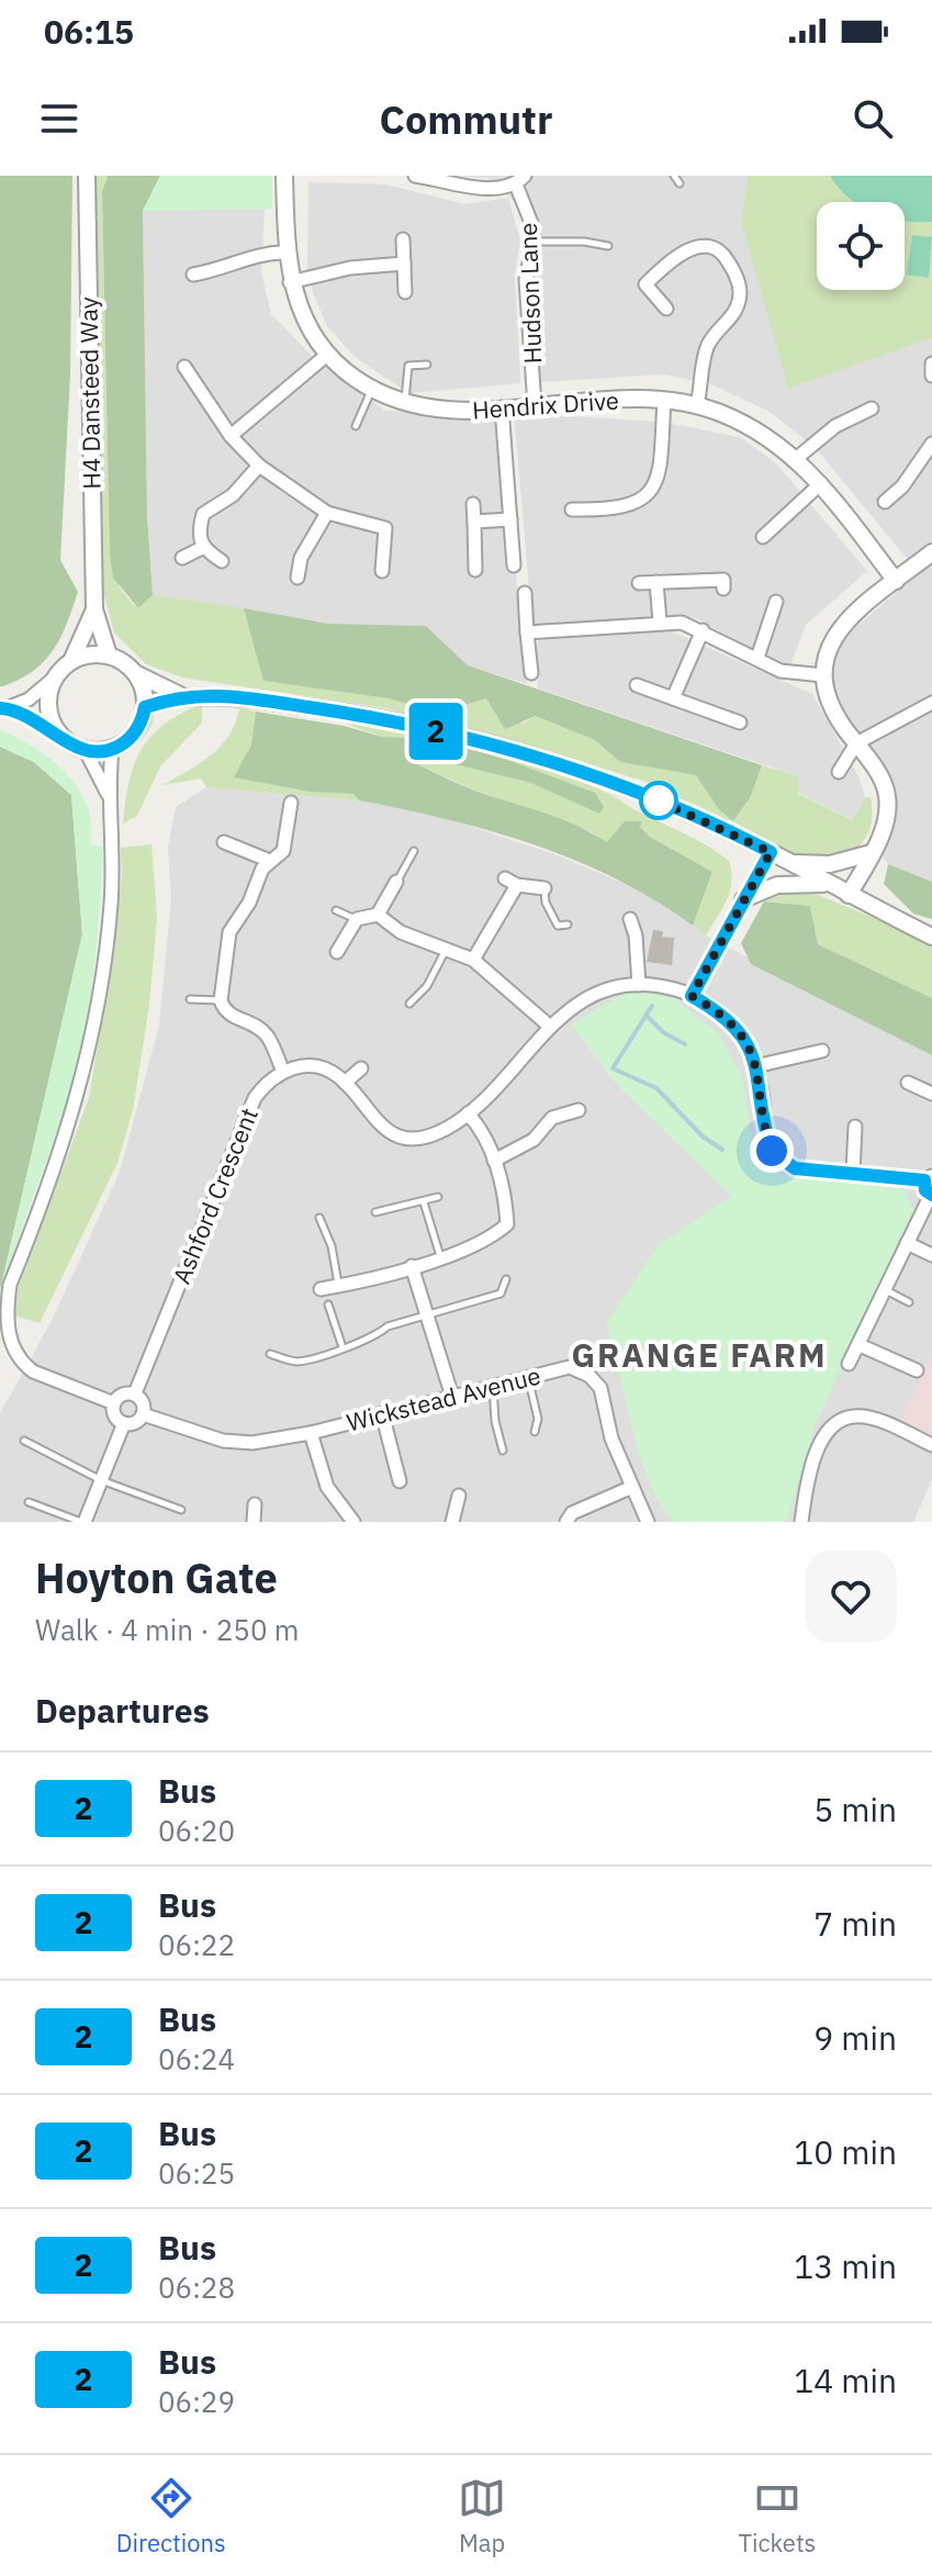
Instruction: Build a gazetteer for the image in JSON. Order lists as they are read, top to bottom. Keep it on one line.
{"streets":{"street":["Hudson Lane","H4 Dansteed Way","Hendrix Drive","Ashford Crescent","Wickstead Avenue"]},"crossings":[["Hudson Lane","Hendrix Drive"],["Ashford Crescent","Wickstead Avenue"]],"districts":["GRANGE FARM"],"lines":["bus line 2"],"page":{"status":"06:15","header":"Commutr","on_map":"2","heading":[["Hoyton Gate","Walk · 4 min · 250 m"],"Departures"],"list":[{"mark":"2","name":"Bus","note":"06:20","value":"5 min"},{"mark":"2","name":"Bus","note":"06:22","value":"7 min"},{"mark":"2","name":"Bus","note":"06:24","value":"9 min"},{"mark":"2","name":"Bus","note":"06:25","value":"10 min"},{"mark":"2","name":"Bus","note":"06:28","value":"13 min"},{"mark":"2","name":"Bus","note":"06:29","value":"14 min"}],"tabs":["Directions","Map","Tickets"]}}
